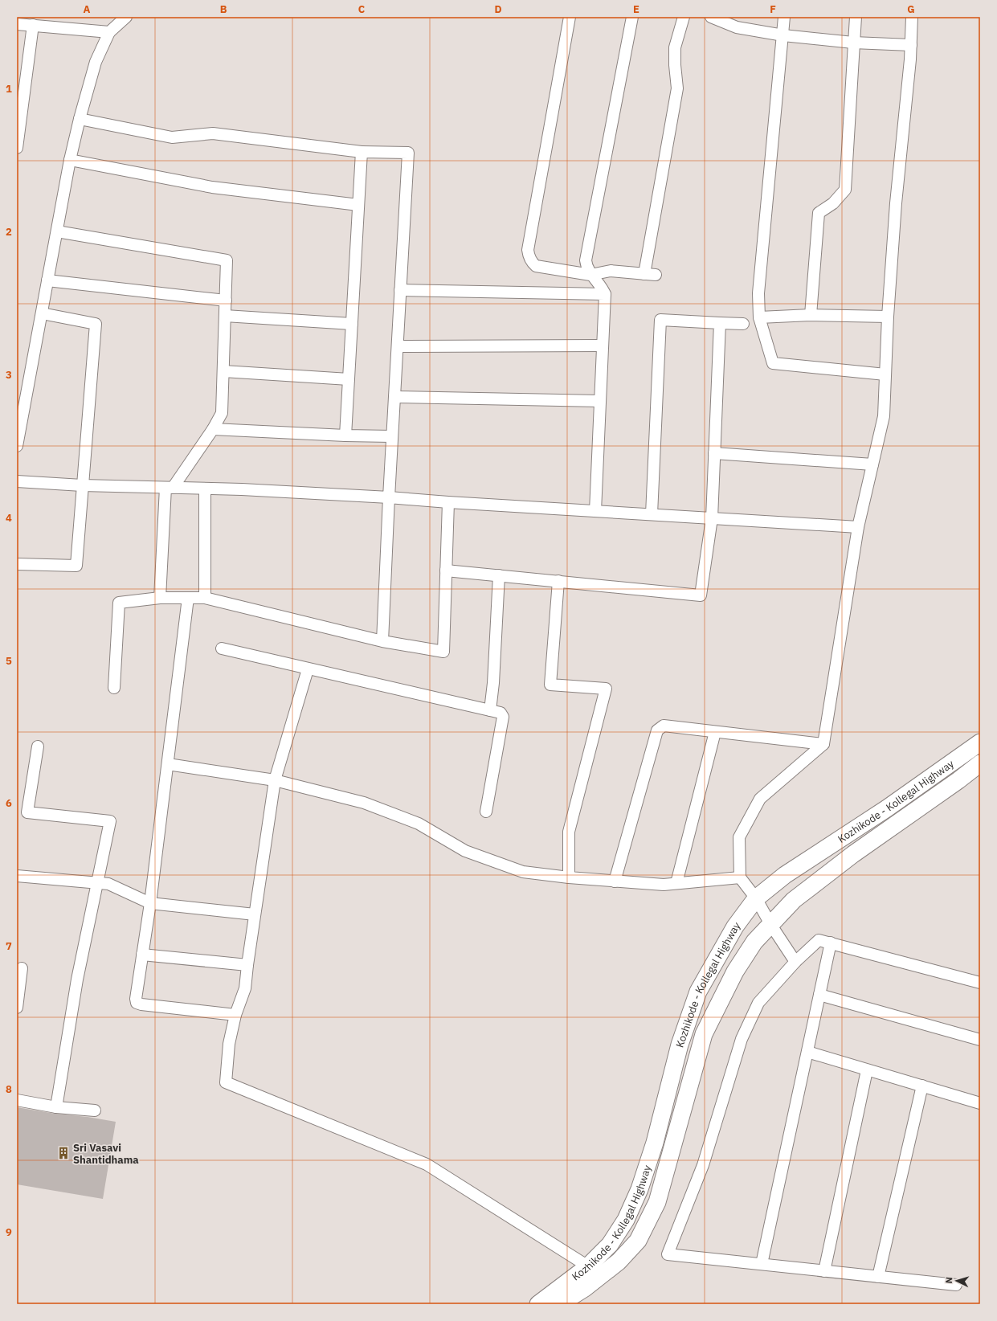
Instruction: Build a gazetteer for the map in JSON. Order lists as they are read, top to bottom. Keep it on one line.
{"streets":{"highway":["Kozhikode - Kollegal Highway"]},"places":{"building":["Sri Vasavi Shantidhama"]},"north":"left","grid":{"columns":["A","B","C","D","E","F","G"],"rows":["1","2","3","4","5","6","7","8","9"]}}
